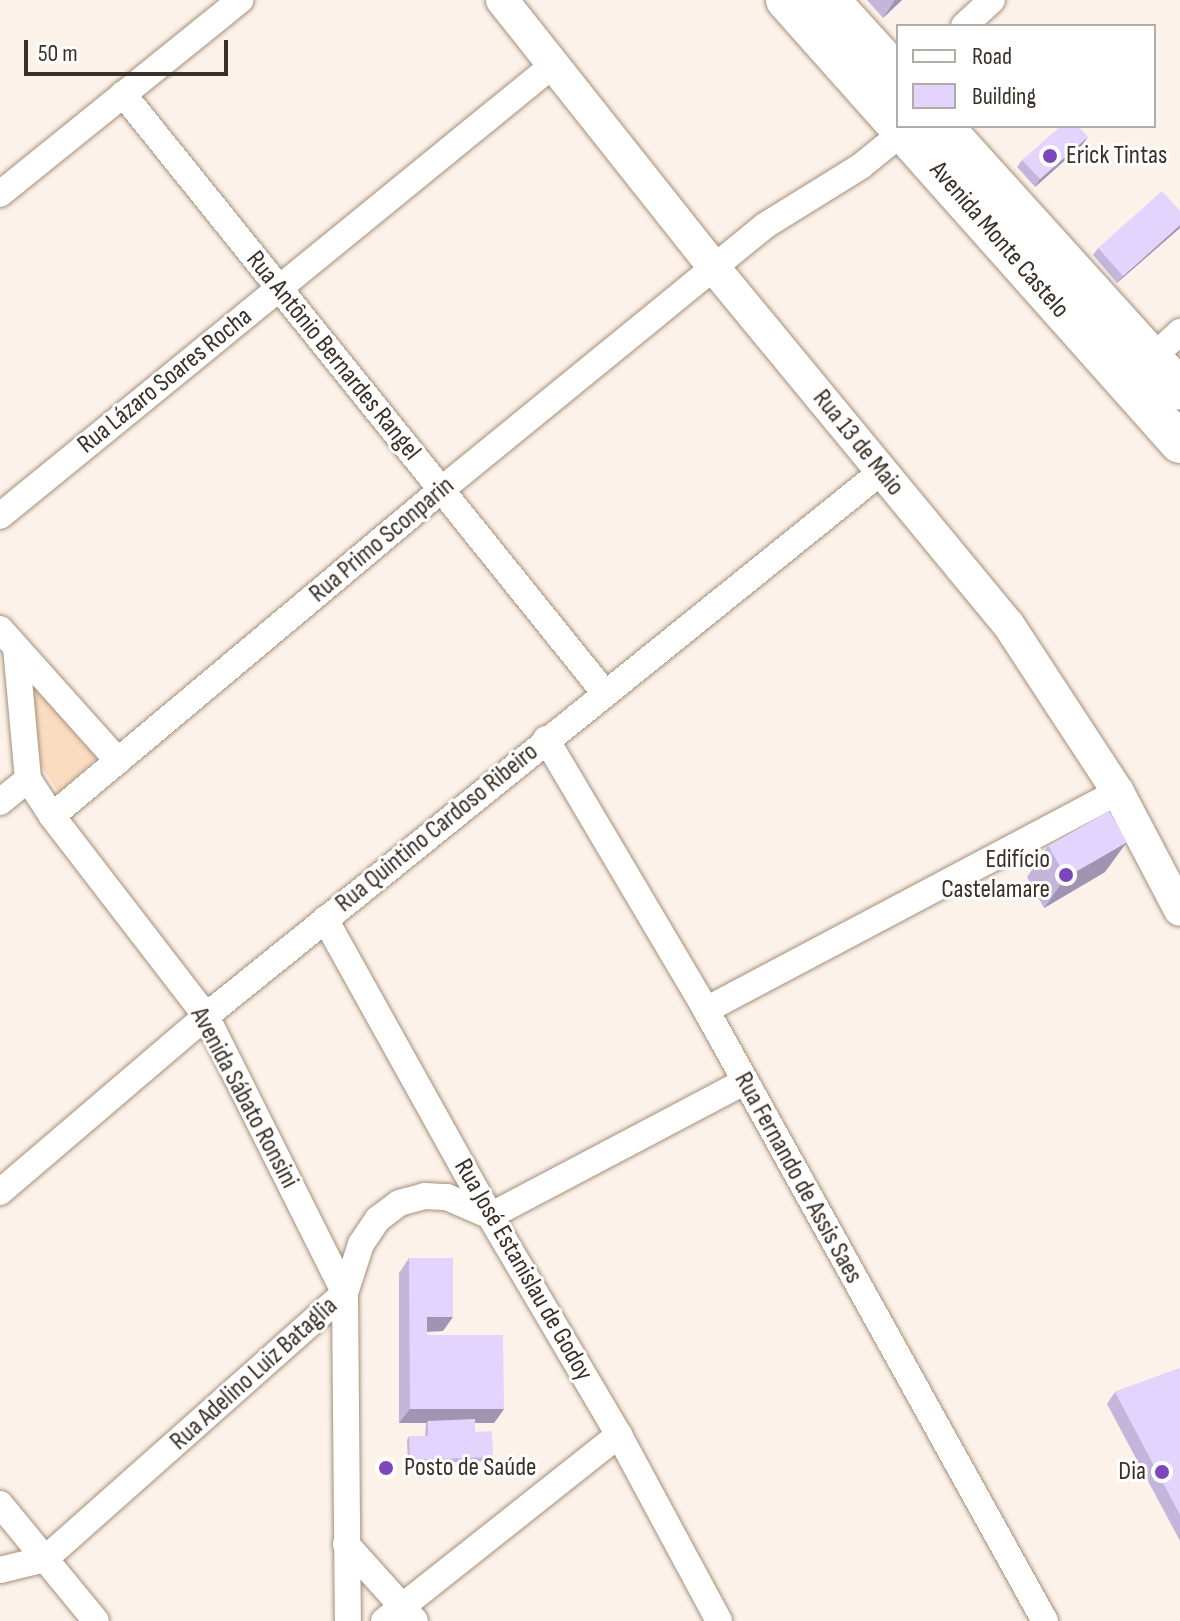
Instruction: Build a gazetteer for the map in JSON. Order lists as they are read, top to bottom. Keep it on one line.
{"streets":{"main road":["Avenida Monte Castelo"],"street":["Rua Antônio Bernardes Rangel","Rua Lázaro Soares Rocha","Rua 13 de Maio","Rua Primo Sconparin","Rua Quintino Cardoso Ribeiro","Avenida Sábato Ronsini","Rua Fernando de Assis Saes","Rua José Estanislau de Godoy","Rua Adelino Luiz Bataglia"]},"crossings":[["Avenida Monte Castelo","Rua Primo Sconparin"],["Rua Antônio Bernardes Rangel","Rua Lázaro Soares Rocha"],["Rua Antônio Bernardes Rangel","Rua Primo Sconparin"],["Rua Antônio Bernardes Rangel","Rua Quintino Cardoso Ribeiro"],["Rua Lázaro Soares Rocha","Rua 13 de Maio"],["Rua 13 de Maio","Rua Primo Sconparin"],["Rua 13 de Maio","Rua Quintino Cardoso Ribeiro"],["Rua Primo Sconparin","Avenida Sábato Ronsini"],["Rua Quintino Cardoso Ribeiro","Avenida Sábato Ronsini"],["Rua Quintino Cardoso Ribeiro","Rua Fernando de Assis Saes"],["Rua Quintino Cardoso Ribeiro","Rua José Estanislau de Godoy"],["Avenida Sábato Ronsini","Rua Adelino Luiz Bataglia"],["Rua José Estanislau de Godoy","Rua Adelino Luiz Bataglia"]],"places":["Erick Tintas","Edifício Castelamare","Posto de Saúde","Dia"],"legend":["Road","Building"],"scale_bar":"50 m"}
